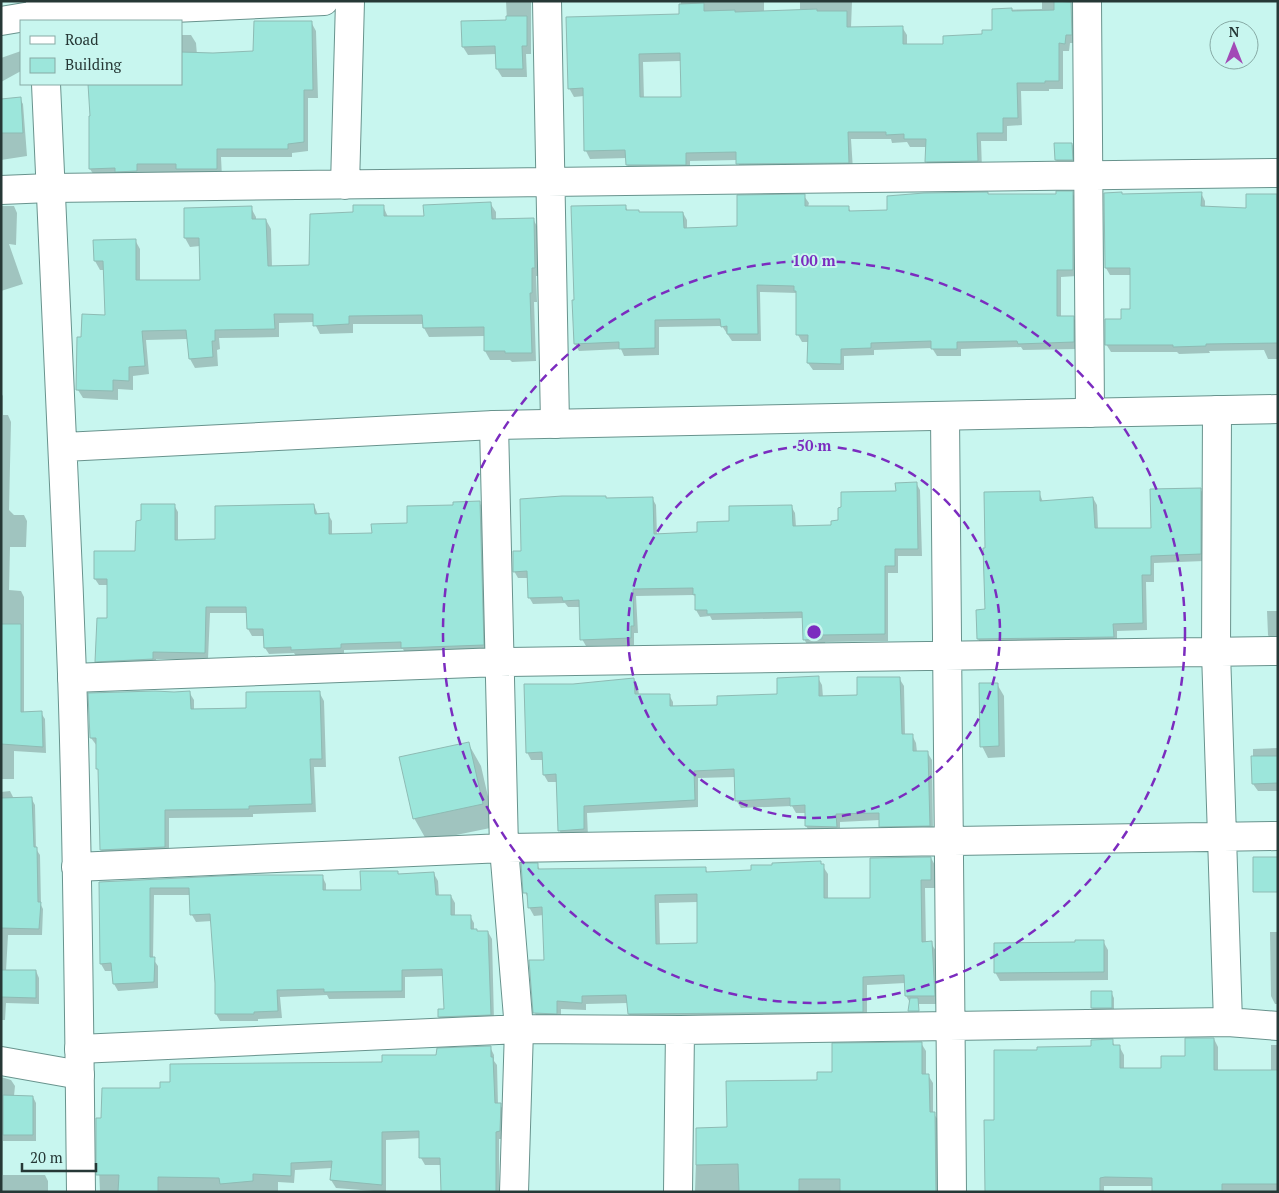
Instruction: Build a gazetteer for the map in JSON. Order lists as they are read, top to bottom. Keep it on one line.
{"legend":["Road","Building"],"scale_bar":"20 m","north":"top","rings":["100 m","50 m"]}
